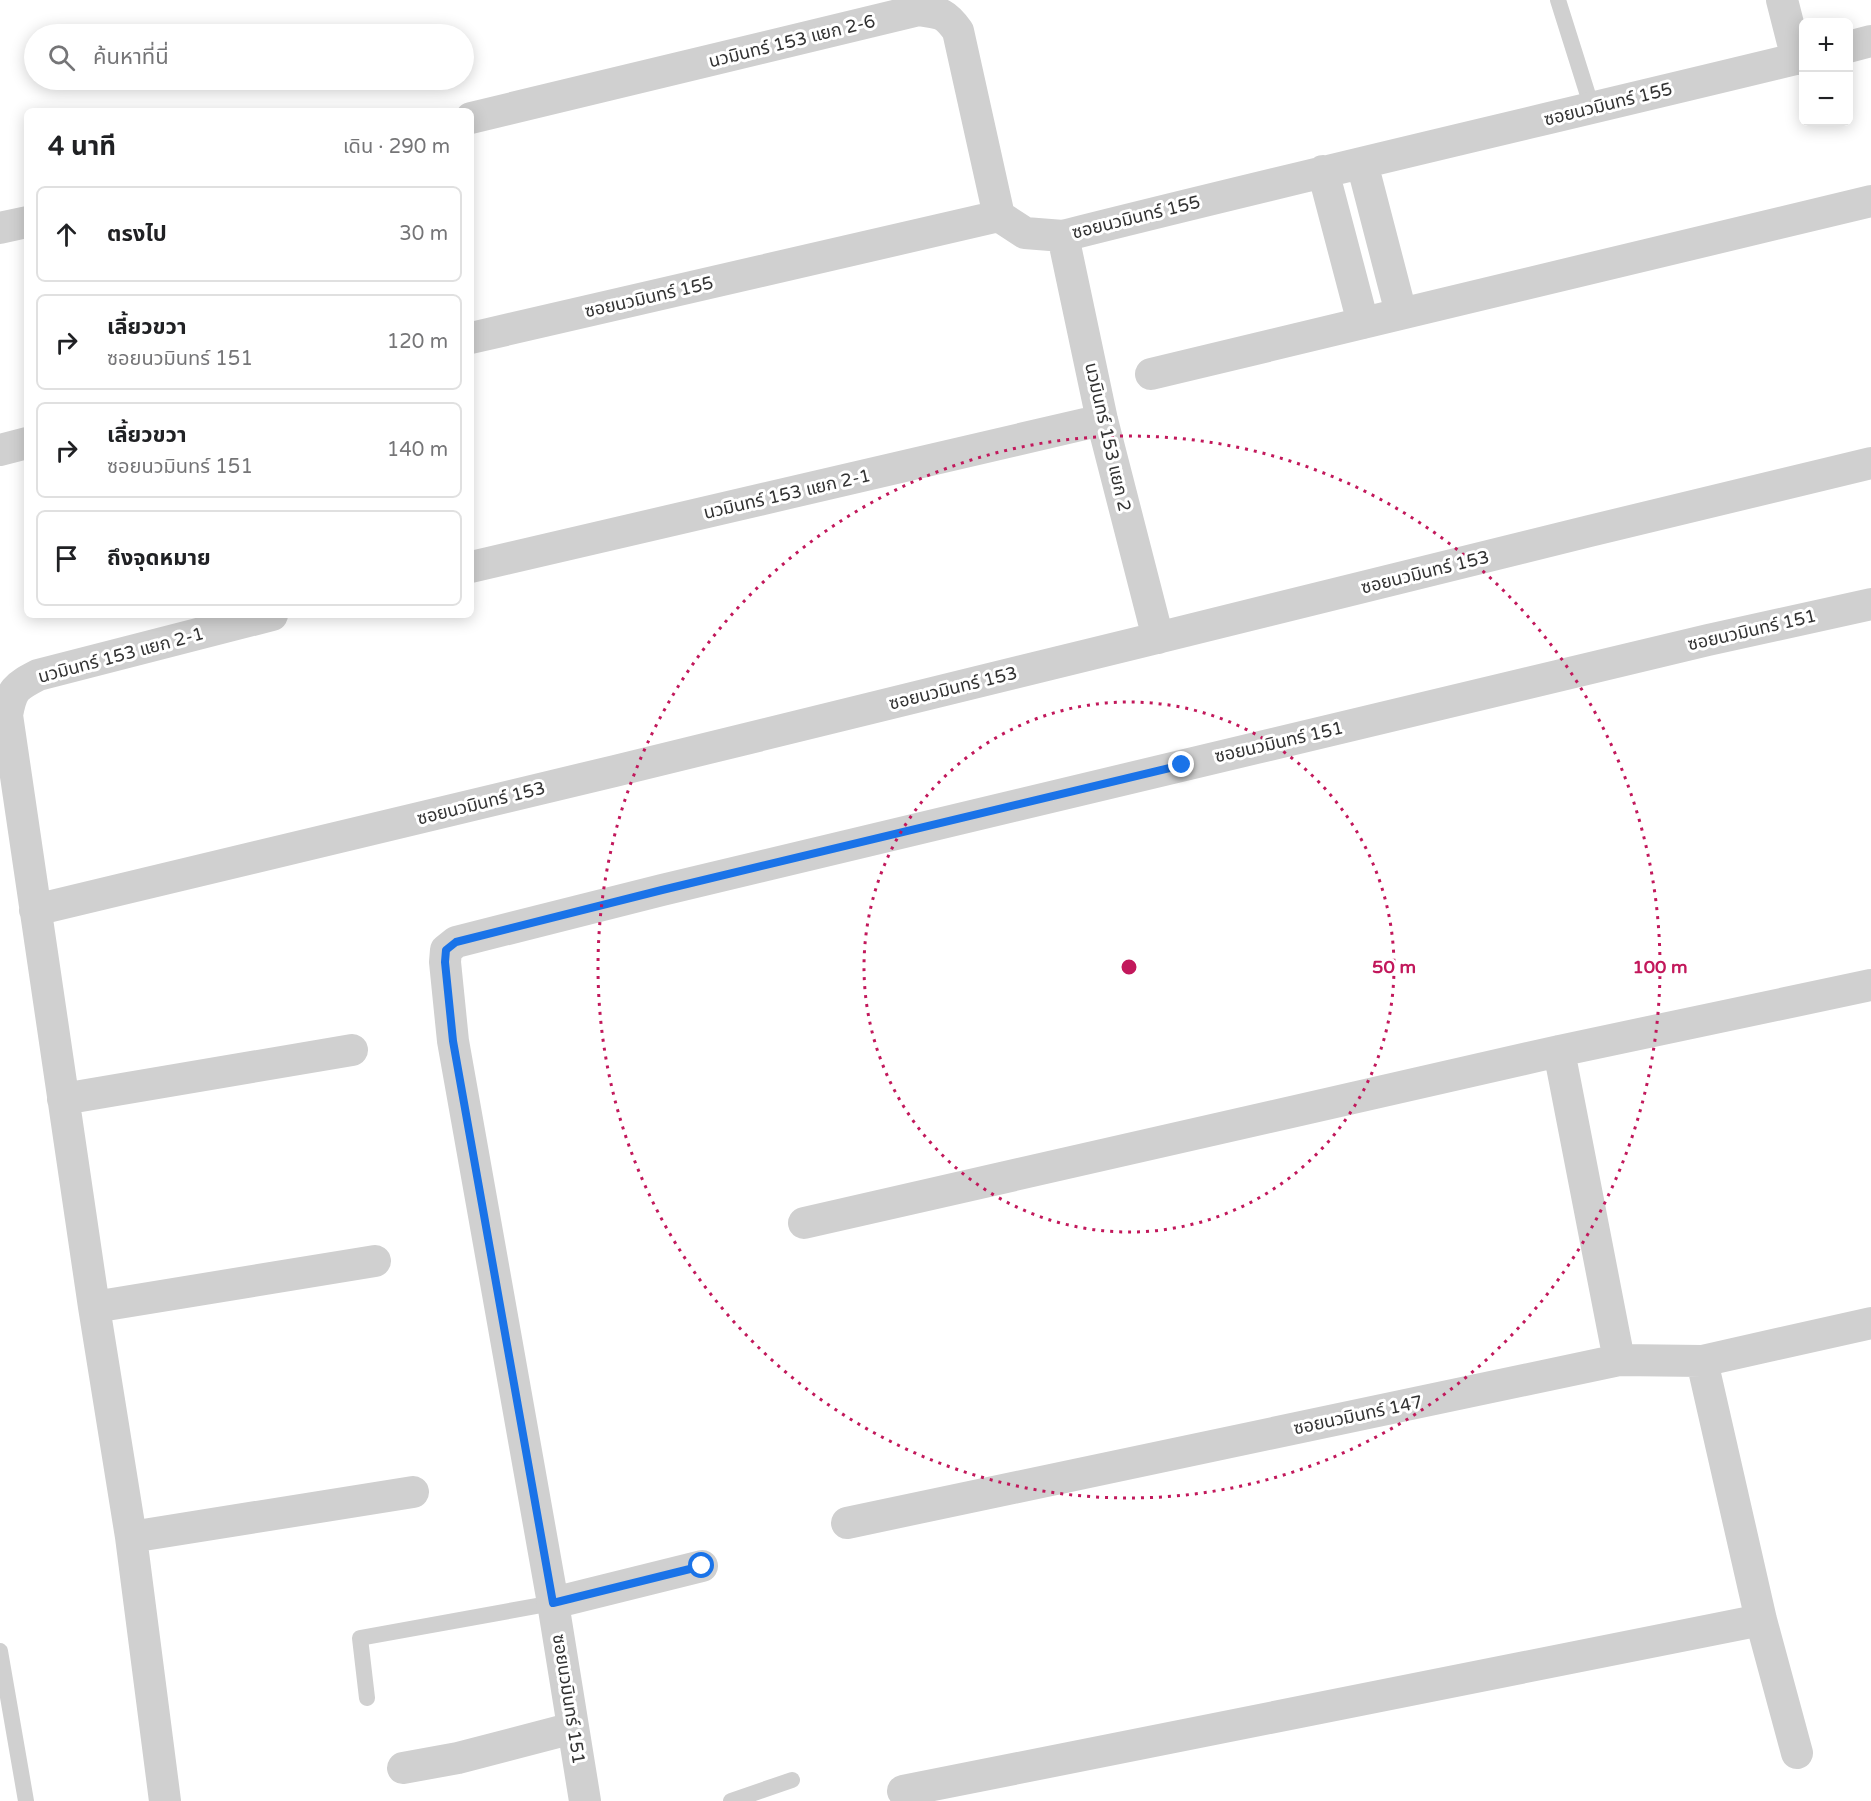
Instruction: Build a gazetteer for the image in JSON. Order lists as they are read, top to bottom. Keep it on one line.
{"streets":{"street":["นวมินทร์ 153 แยก 2-6","ซอยนวมินทร์ 155","นวมินทร์ 153 แยก 2","นวมินทร์ 153 แยก 2-1","ซอยนวมินทร์ 153","ซอยนวมินทร์ 151","ซอยนวมินทร์ 147"]},"crossings":[["นวมินทร์ 153 แยก 2-6","ซอยนวมินทร์ 155"],["ซอยนวมินทร์ 155","นวมินทร์ 153 แยก 2"],["นวมินทร์ 153 แยก 2","นวมินทร์ 153 แยก 2-1"],["นวมินทร์ 153 แยก 2","ซอยนวมินทร์ 153"],["นวมินทร์ 153 แยก 2-1","ซอยนวมินทร์ 153"]],"page":{"map_buttons":["+","−"],"search":"ค้นหาที่นี่","heading":["4 นาที","เดิน · 290 m"],"list":[["ตรงไป","30 m"],["เลี้ยวขวา","ซอยนวมินทร์ 151","120 m"],["เลี้ยวขวา","ซอยนวมินทร์ 151","140 m"],"ถึงจุดหมาย"]},"rings":["50 m","100 m"]}
